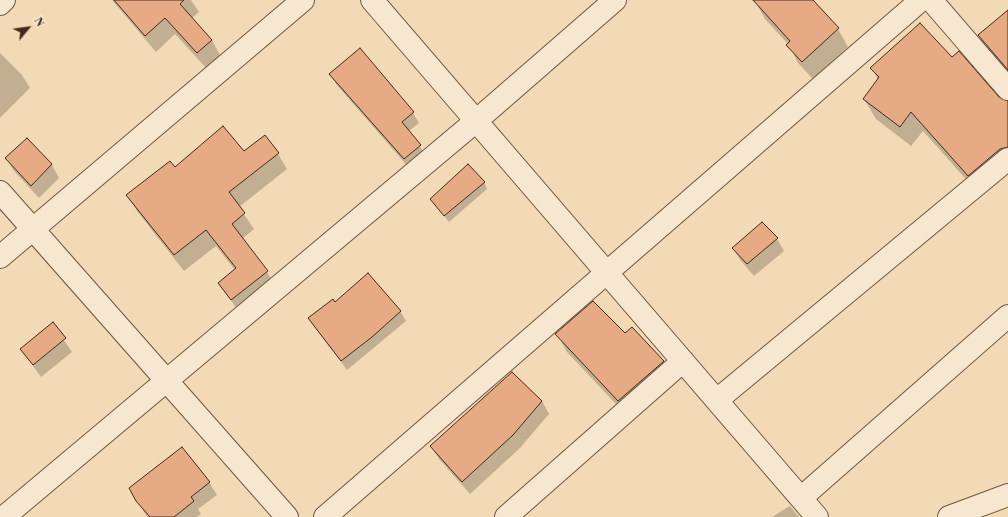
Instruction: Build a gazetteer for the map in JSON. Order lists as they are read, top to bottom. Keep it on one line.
{"north":"top right"}
